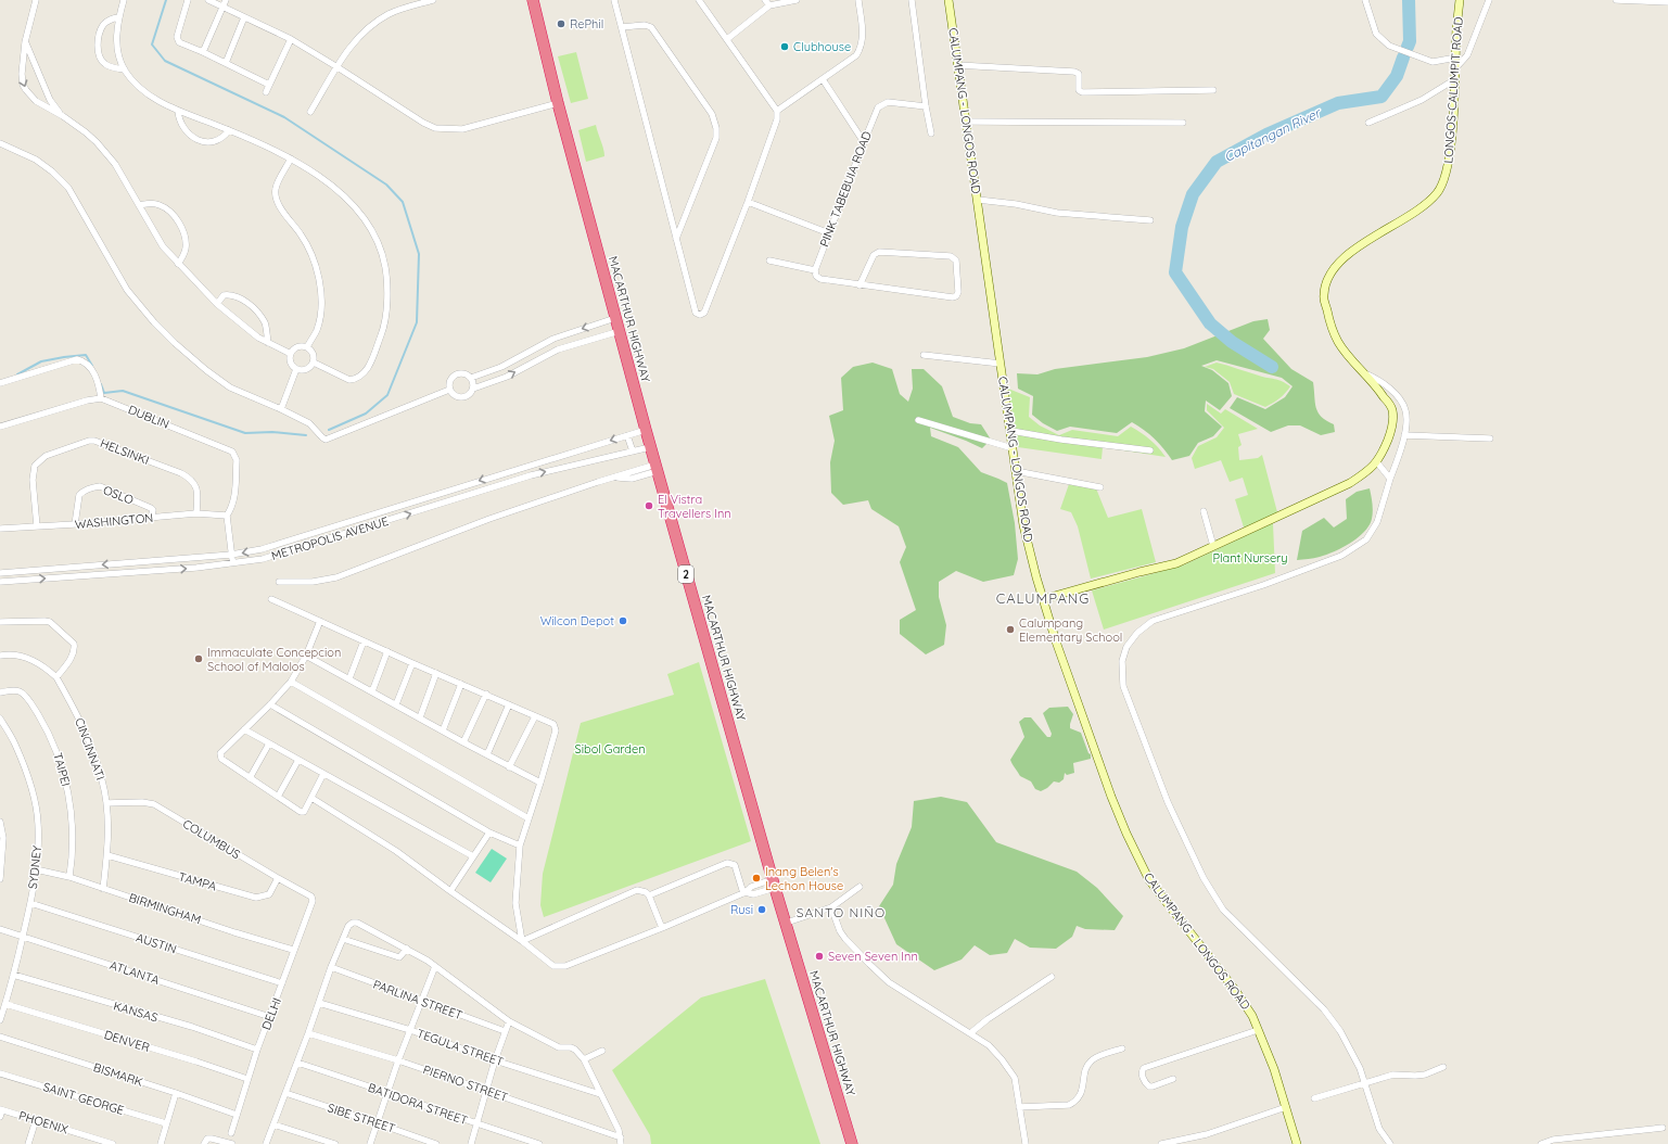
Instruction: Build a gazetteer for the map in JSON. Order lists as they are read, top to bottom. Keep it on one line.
{"streets":{"highway":["MACARTHUR HIGHWAY","2"],"street":["LONGOS-CALUMPIT ROAD","CALUMPANG - LONGOS ROAD","PINK TABEBUIA ROAD","DUBLIN","HELSINKI","OSLO","WASHINGTON","METROPOLIS AVENUE","CINCINNATI","TAIPEI","COLUMBUS","SYDNEY","TAMPA","BIRMINGHAM","AUSTIN","ATLANTA","PARLINA STREET","KANSAS","DELHI","DENVER","TEGULA STREET","BISMARK","PIERNO STREET","SAINT GEORGE","BATIDORA STREET","SIBE STREET","PHOENIX"]},"crossings":[["LONGOS-CALUMPIT ROAD","CALUMPANG - LONGOS ROAD"],["MACARTHUR HIGHWAY","METROPOLIS AVENUE"],["DUBLIN","WASHINGTON"],["HELSINKI","WASHINGTON"],["OSLO","WASHINGTON"],["CINCINNATI","COLUMBUS"],["CINCINNATI","TAMPA"],["CINCINNATI","BIRMINGHAM"],["TAIPEI","BIRMINGHAM"],["COLUMBUS","TAMPA"],["COLUMBUS","DELHI"],["SYDNEY","BIRMINGHAM"],["SYDNEY","AUSTIN"],["SYDNEY","ATLANTA"],["SYDNEY","KANSAS"],["SYDNEY","DENVER"],["BIRMINGHAM","DELHI"],["AUSTIN","DELHI"],["ATLANTA","DELHI"],["KANSAS","DELHI"],["DELHI","DENVER"],["DELHI","BISMARK"]],"districts":["CALUMPANG","SANTO NIÑO"],"water":["Capitangan River"],"parks":["Plant Nursery","Sibol Garden"],"places":["RePhil","Clubhouse","El Vistra Travellers Inn","Wilcon Depot","Calumpang Elementary School","Immaculate Concepcion School of Malolos","Inang Belen's Lechon House","Rusi","Seven Seven Inn"]}
